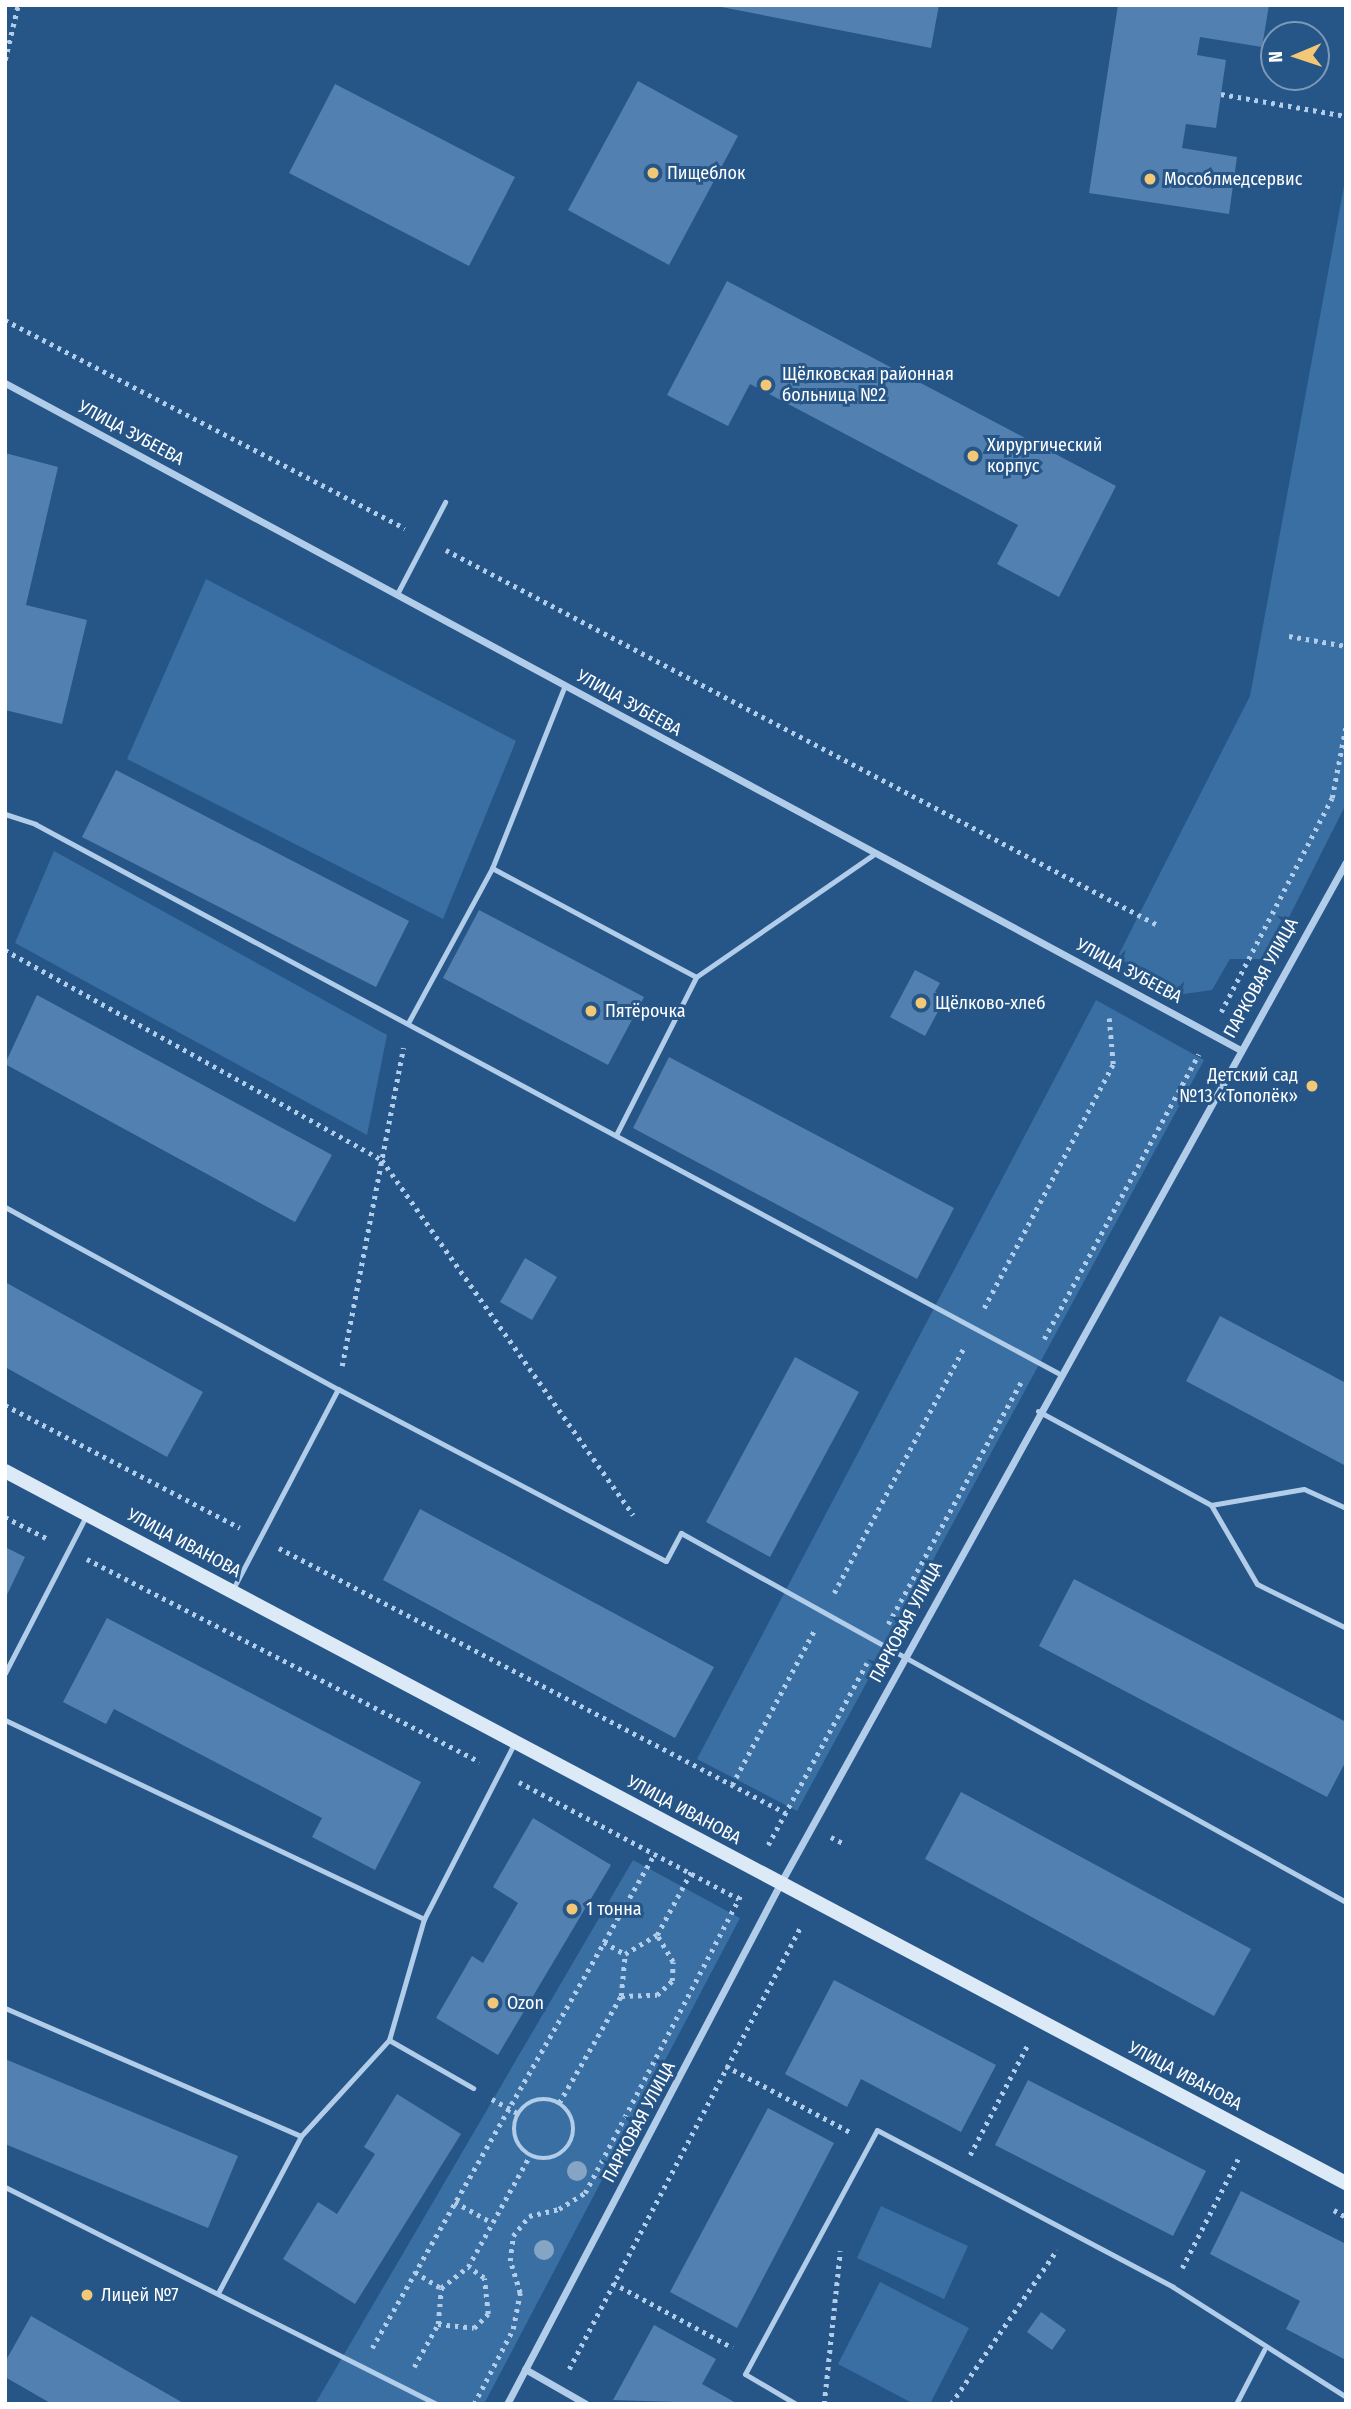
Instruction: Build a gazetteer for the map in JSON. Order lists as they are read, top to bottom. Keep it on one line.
{"streets":{"street":["УЛИЦА ЗУБЕЕВА","ПАРКОВАЯ УЛИЦА","УЛИЦА ИВАНОВА"]},"crossings":[["УЛИЦА ЗУБЕЕВА","ПАРКОВАЯ УЛИЦА"],["ПАРКОВАЯ УЛИЦА","УЛИЦА ИВАНОВА"]],"places":["Пищеблок","Мособлмедсервис","Щёлковская районная больница №2","Хирургический корпус","Щёлково-хлеб","Пятёрочка","Детский сад №13 «Тополёк»","1 тонна","Ozon","Лицей №7"],"north":"left"}
